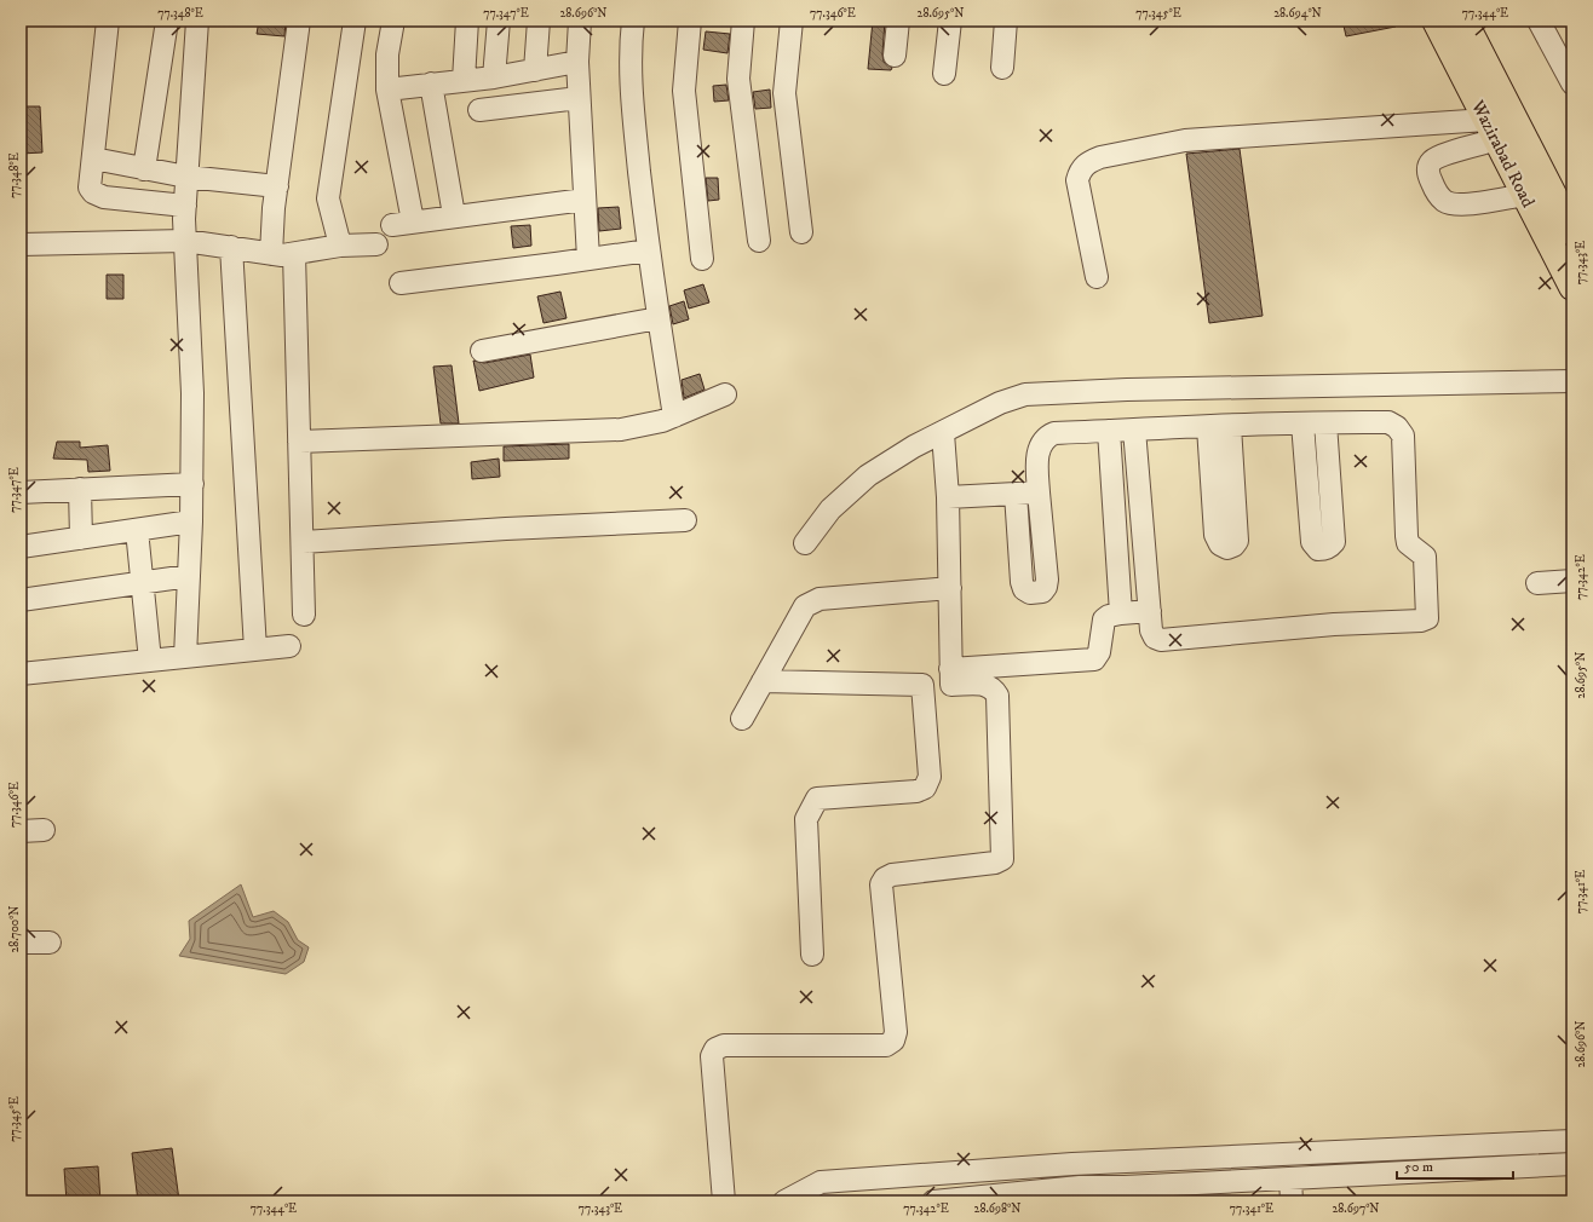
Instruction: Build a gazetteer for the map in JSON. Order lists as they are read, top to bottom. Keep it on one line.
{"streets":{"highway":["Wazirabad Road"]},"scale_bar":"50 m","coordinates":["77.348°E","77.347°E","28.696°N","77.346°E","28.695°N","77.345°E","28.694°N","77.344°E","77.343°E","77.342°E","77.341°E","28.700°N","28.698°N","28.697°N"]}
